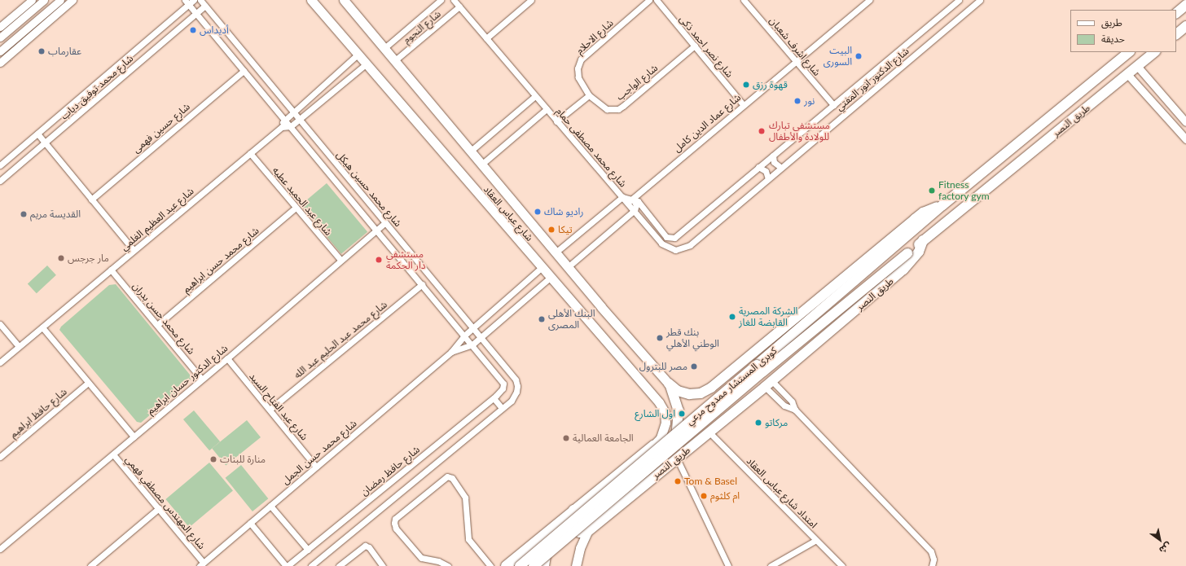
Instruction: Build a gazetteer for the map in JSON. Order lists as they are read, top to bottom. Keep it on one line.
{"streets":{"highway":["طريق النصر","كوبرى المستشار ممدوح مرعي"],"main road":["شارع عباس العقاد"],"street":["شارع النجوم","شارع الاحلام","شارع نصر احمد ذكى","شارع اشرف شعبان","شارع الدكتور انور المفتي","شارع الواجب","شارع محمد توفيق دياب","شارع عماد الدين كامل","شارع حسين فهمى","شارع محمد مصطفى حمام","شارع محمد حسين هيكل","شارع عبد الحميد عطيه","شارع عبد العظيم الغلمي","شارع محمد حسن ابراهيم","شارع محمد حسن بدران","شارع محمد عبد الحليم عبد الله","شارع الدكتور حسان ابراهيم","شارع عبد الفتاح السيد","شارع حافظ ابراهيم","شارع محمد حسن الجمل","شارع حافظ رمضان","امتداد شارع عباس العقاد","شارع المهندس مصطفي فهمي"]},"crossings":[["شارع النجوم","شارع محمد مصطفى حمام"],["شارع النجوم","شارع عباس العقاد"],["شارع الاحلام","شارع الواجب"],["شارع نصر احمد ذكى","شارع الواجب"],["شارع نصر احمد ذكى","شارع عماد الدين كامل"],["شارع اشرف شعبان","شارع الدكتور انور المفتي"],["شارع اشرف شعبان","شارع عماد الدين كامل"],["شارع الدكتور انور المفتي","شارع عماد الدين كامل"],["شارع الدكتور انور المفتي","شارع محمد مصطفى حمام"],["شارع محمد توفيق دياب","شارع محمد حسين هيكل"],["طريق النصر","شارع عباس العقاد"],["طريق النصر","كوبرى المستشار ممدوح مرعي"],["طريق النصر","امتداد شارع عباس العقاد"],["شارع عماد الدين كامل","شارع محمد مصطفى حمام"],["شارع حسين فهمى","شارع محمد حسين هيكل"],["شارع محمد مصطفى حمام","شارع عباس العقاد"],["شارع محمد حسين هيكل","شارع محمد عبد الحليم عبد الله"],["شارع محمد حسين هيكل","شارع الدكتور حسان ابراهيم"],["شارع محمد حسين هيكل","شارع محمد حسن الجمل"],["شارع محمد حسين هيكل","شارع حافظ رمضان"],["شارع عبد الحميد عطيه","شارع عبد العظيم الغلمي"],["شارع عبد الحميد عطيه","شارع محمد حسن ابراهيم"],["شارع عبد الحميد عطيه","شارع الدكتور حسان ابراهيم"],["شارع عباس العقاد","شارع محمد حسن الجمل"],["شارع عبد العظيم الغلمي","شارع محمد حسن بدران"],["شارع محمد حسن ابراهيم","شارع محمد حسن بدران"],["شارع محمد حسن بدران","شارع الدكتور حسان ابراهيم"],["شارع محمد عبد الحليم عبد الله","شارع عبد الفتاح السيد"],["شارع الدكتور حسان ابراهيم","شارع عبد الفتاح السيد"],["شارع الدكتور حسان ابراهيم","شارع المهندس مصطفي فهمي"],["شارع عبد الفتاح السيد","شارع محمد حسن الجمل"],["شارع محمد حسن الجمل","شارع المهندس مصطفي فهمي"]],"places":["أديداس","عقارماب","البيت السورى","قهوة رزق","نور","مستشفى تبارك للولادة والأطفال","Fitness factory gym","راديو شاك","القديسة مريم","تيكا","مار جرجس","مستشفي دار الحكمة","الشركة المصرية القابضة للغاز","البنك الأهلى المصرى","بنك قطر الوطني الأهلي","مصر للبترول","اول الشارع","مركاتو","الجامعة العمالية","منارة للبنات","Tom & Basel","ام كلثوم"],"legend":["طريق","حديقة"],"north":"bottom right"}
